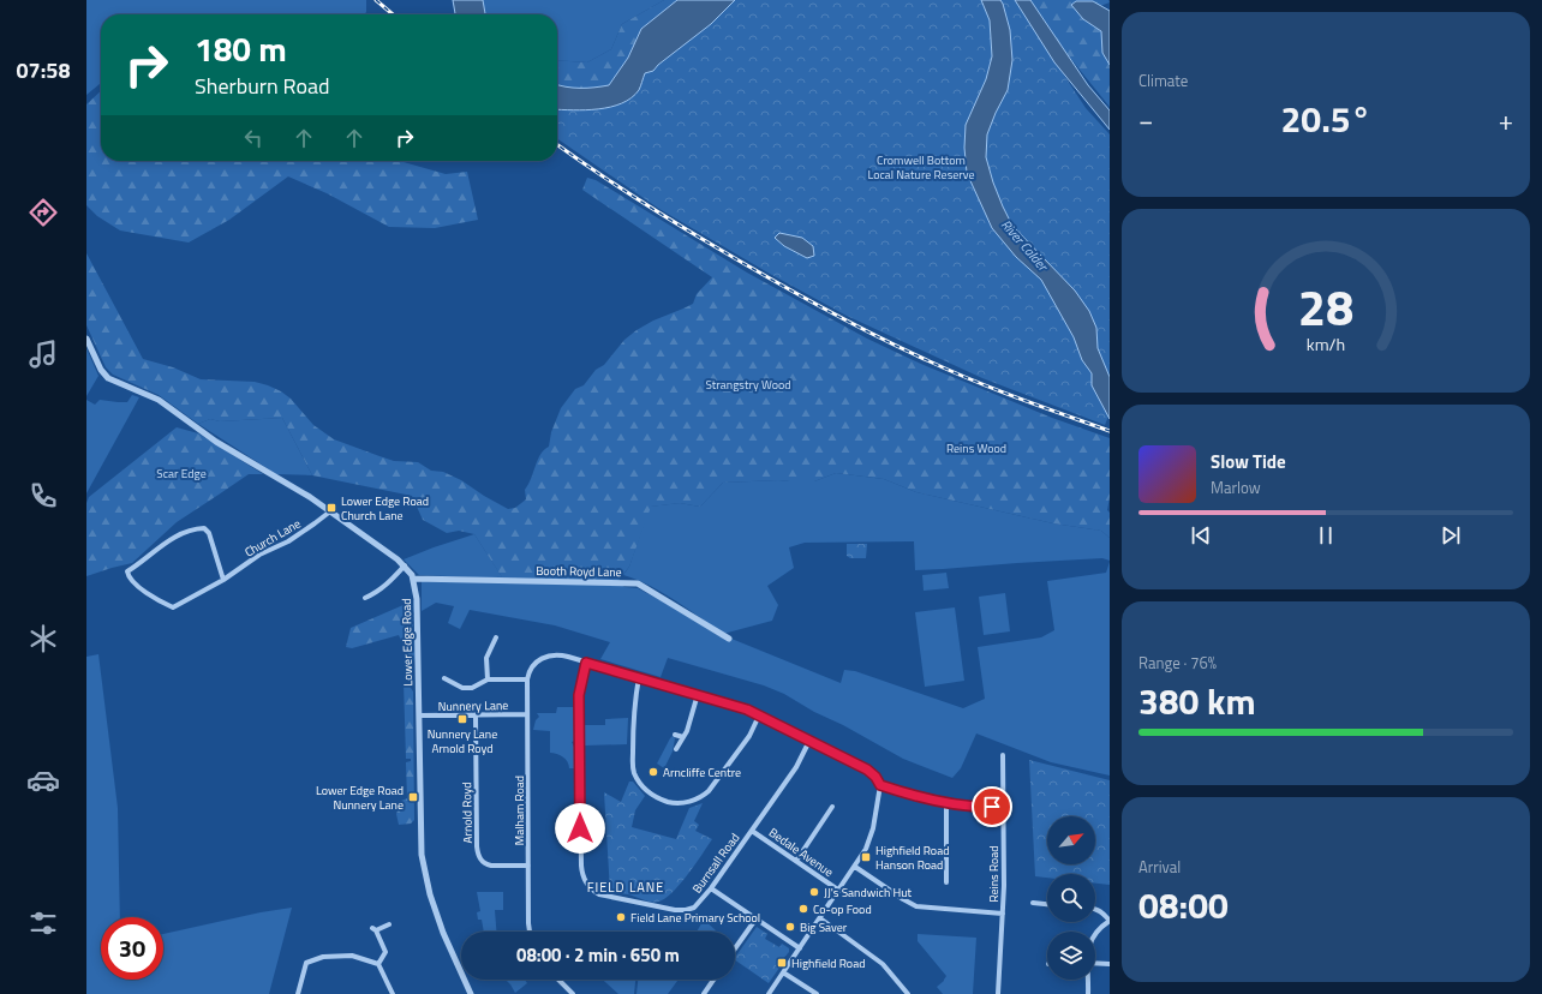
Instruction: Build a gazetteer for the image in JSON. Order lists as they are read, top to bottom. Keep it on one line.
{"streets":{"street":["Church Lane","Booth Royd Lane","Lower Edge Road","Nunnery Lane","Malham Road","Arnold Royd","Bedale Avenue","Burnsall Road","Reins Road"]},"crossings":[["Church Lane","Lower Edge Road"],["Booth Royd Lane","Lower Edge Road"],["Lower Edge Road","Nunnery Lane"],["Nunnery Lane","Malham Road"],["Nunnery Lane","Arnold Royd"],["Malham Road","Arnold Royd"],["Bedale Avenue","Burnsall Road"]],"districts":["FIELD LANE"],"water":["River Calder"],"parks":["Cromwell Bottom Local Nature Reserve","Strangstry Wood","Reins Wood","Scar Edge"],"places":{"transit":["Lower Edge Road Church Lane","Nunnery Lane Arnold Royd","Lower Edge Road Nunnery Lane","Highfield Road Hanson Road","Highfield Road"],"other":["Arncliffe Centre","JJ's Sandwich Hut","Co-op Food","Field Lane Primary School","Big Saver"]},"north":"top right","page":{"tabs":"07:58","tile":["Climate",["Range · 76%","380 km"],["Arrival","08:00"]],"turn":["180 m","Sherburn Road"],"heat":["−","20.5°","+"],"song":["Slow Tide","Marlow"],"limit":"30","trip":"08:00 · 2 min · 650 m","gauge":["28","km/h"]}}
